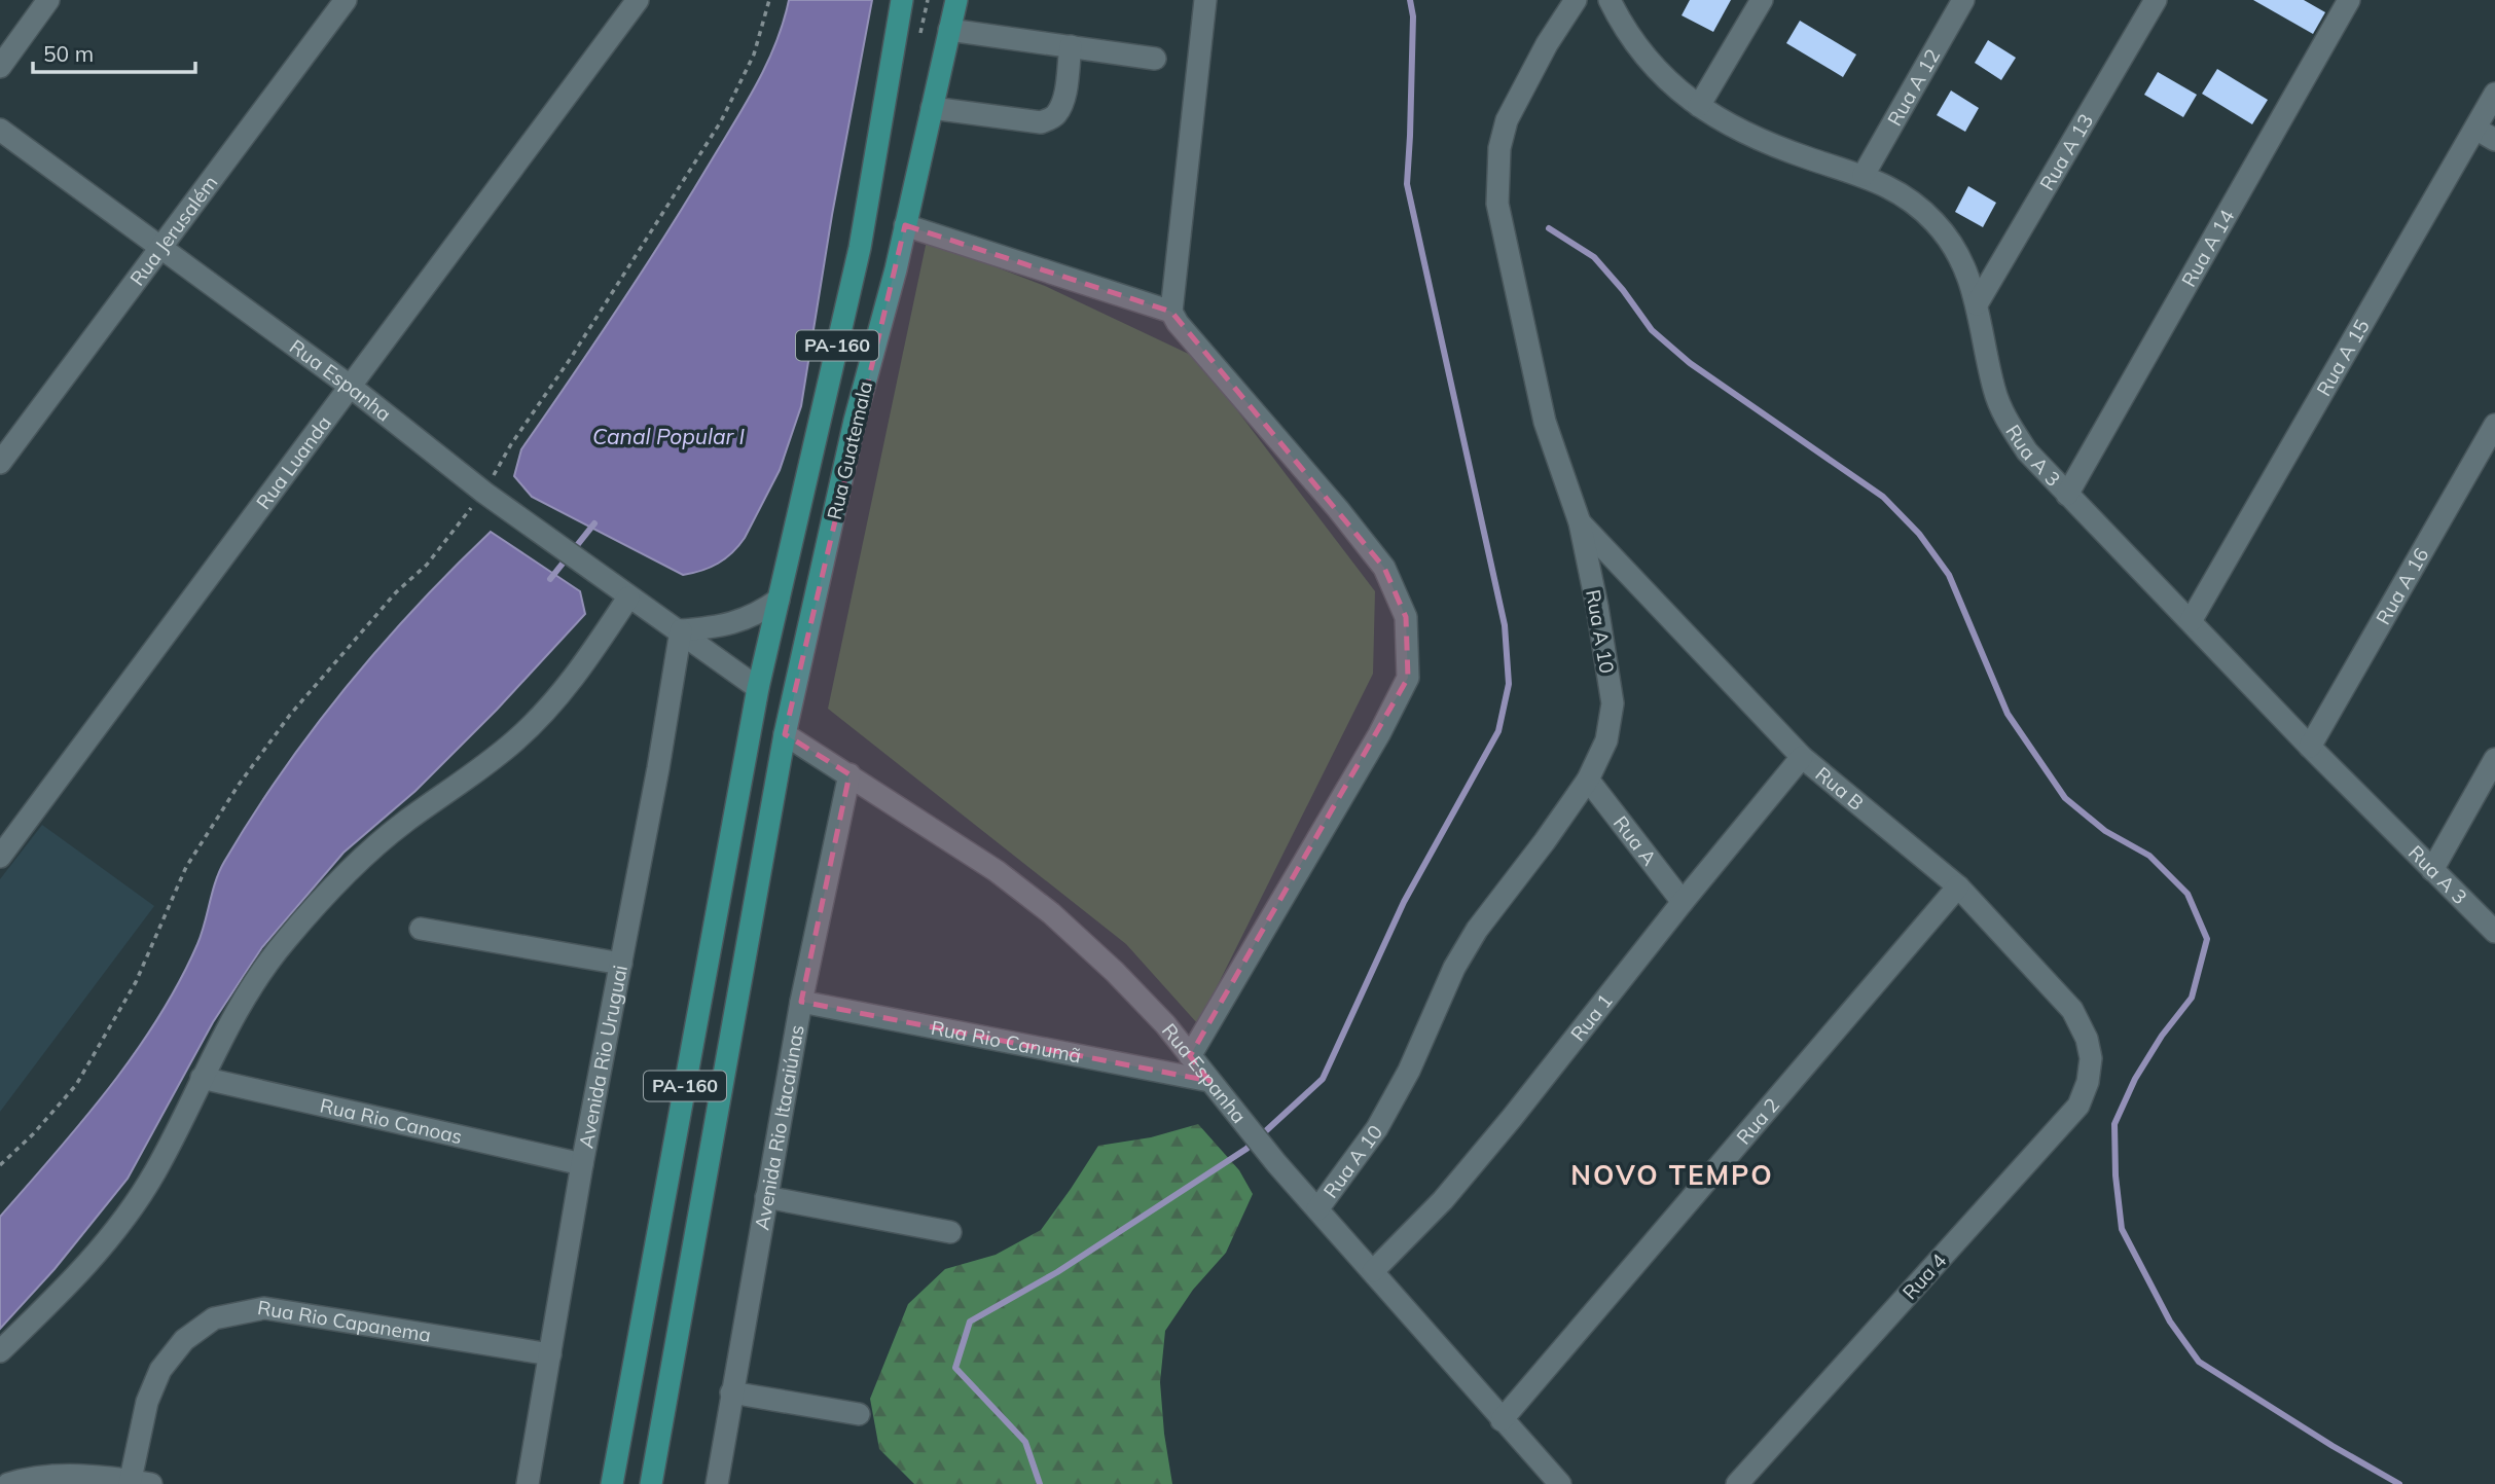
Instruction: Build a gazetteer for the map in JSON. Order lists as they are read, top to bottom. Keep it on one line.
{"streets":{"main road":["PA-160","Rua Guatemala"],"street":["Rua A 12","Rua A 13","Rua Jerusalém","Rua A 14","Rua A 15","Rua Espanha","Rua A 3","Rua Luanda","Rua A 16","Rua A 10","Rua B","Rua A","Rua 1","Rua Rio Canumã","Avenida Rio Uruguai","Rua Rio Canoas","Rua 2","Avenida Rio Itacaiúnas","Rua 4","Rua Rio Capanema"]},"crossings":[["Rua A 12","Rua A 3"],["Rua A 13","Rua A 3"],["Rua Jerusalém","Rua Espanha"],["Rua A 14","Rua A 3"],["PA-160","Rua Espanha"],["PA-160","Rua Guatemala"],["Rua A 15","Rua A 3"],["Rua Espanha","Rua Guatemala"],["Rua Espanha","Rua Luanda"],["Rua Espanha","Rua A 10"],["Rua Espanha","Rua 1"],["Rua Espanha","Rua Rio Canumã"],["Rua Espanha","Avenida Rio Uruguai"],["Rua Espanha","Rua 2"],["Rua Espanha","Avenida Rio Itacaiúnas"],["Rua A 3","Rua A 16"],["Rua A 10","Rua B"],["Rua A 10","Rua A"],["Rua B","Rua 1"],["Rua B","Rua 2"],["Rua B","Rua 4"],["Rua A","Rua 1"],["Rua Rio Canumã","Avenida Rio Itacaiúnas"],["Avenida Rio Uruguai","Rua Rio Canoas"],["Avenida Rio Uruguai","Rua Rio Capanema"]],"districts":["NOVO TEMPO"],"water":["Canal Popular I"],"scale_bar":"50 m"}
